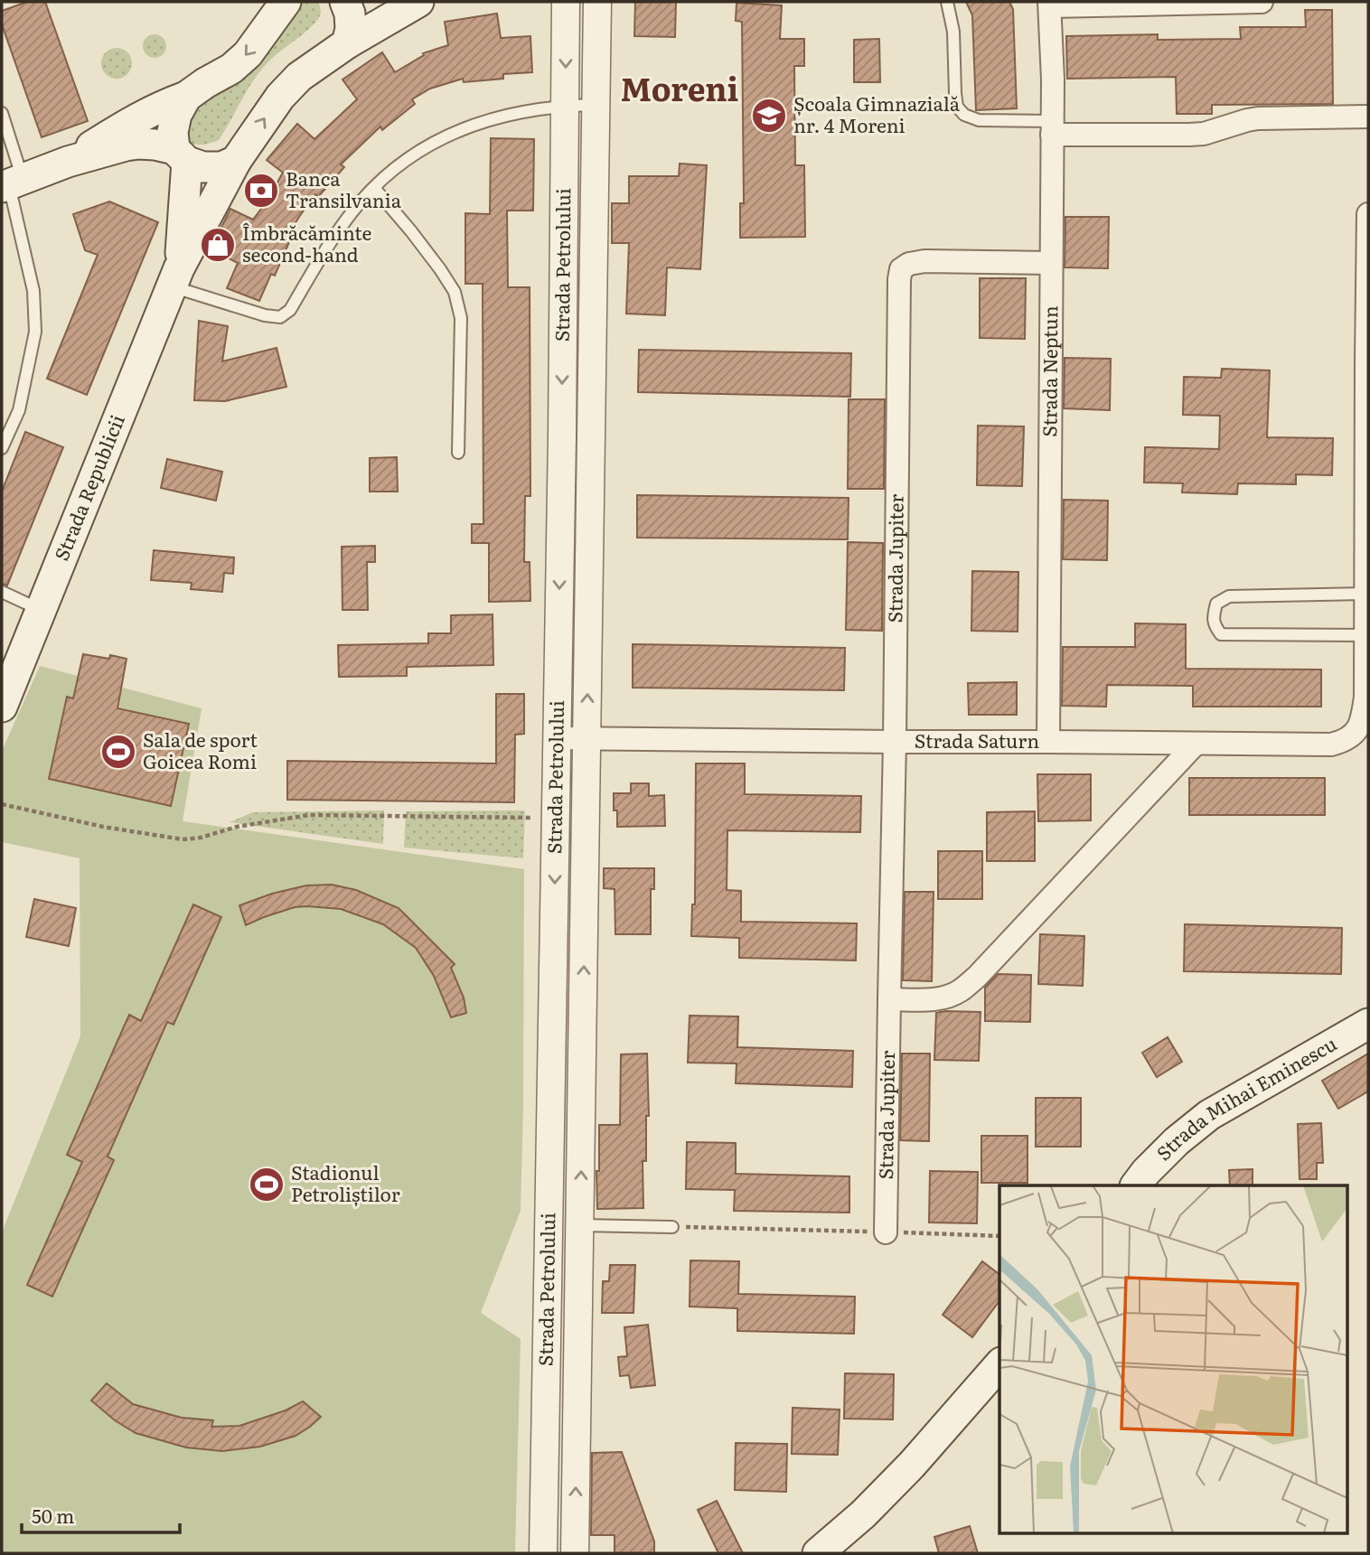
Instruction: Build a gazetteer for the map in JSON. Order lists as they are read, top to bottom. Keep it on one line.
{"streets":{"main road":["Strada Republicii","Strada Mihai Eminescu"],"street":["Strada Petrolului","Strada Neptun","Strada Jupiter","Strada Saturn"]},"crossings":[["Strada Petrolului","Strada Saturn"],["Strada Neptun","Strada Jupiter"],["Strada Neptun","Strada Saturn"],["Strada Jupiter","Strada Saturn"]],"districts":["Moreni"],"places":{"school or university":["Școala Gimnazială nr. 4 Moreni"],"bank":["Banca Transilvania"],"shop":["Îmbrăcăminte second-hand"],"sports":["Sala de sport Goicea Romi","Stadionul Petroliștilor"]},"scale_bar":"50 m"}
